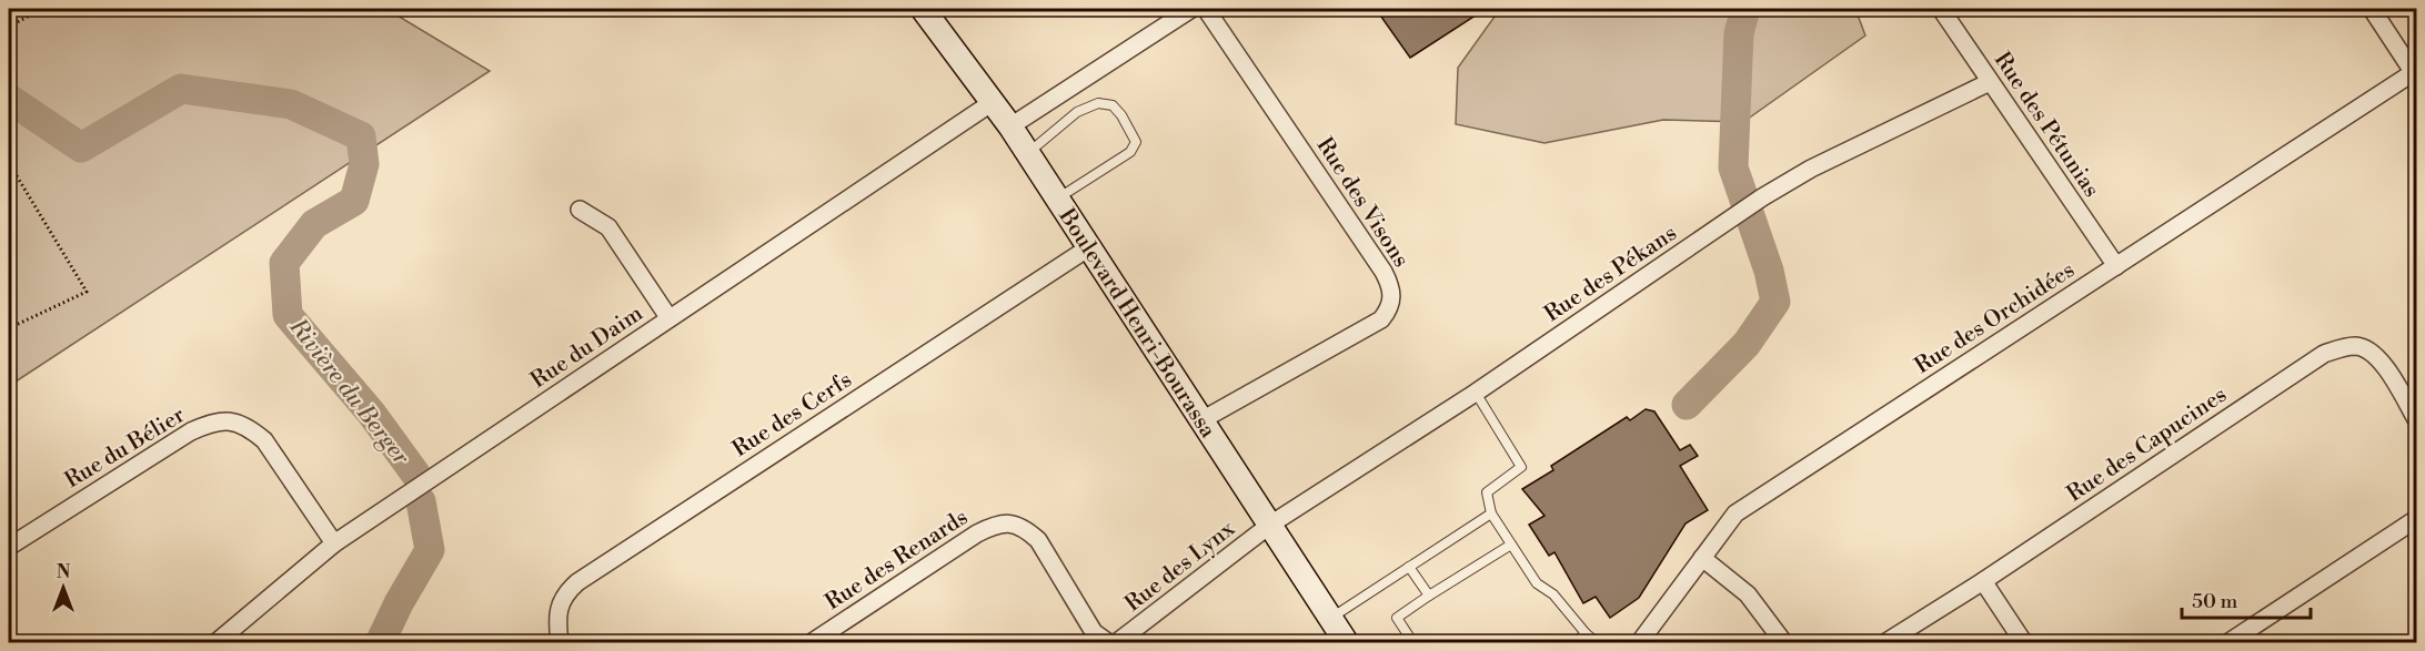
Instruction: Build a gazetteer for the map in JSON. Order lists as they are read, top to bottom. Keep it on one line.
{"streets":{"main road":["Boulevard Henri-Bourassa"],"street":["Rue des Pétunias","Rue des Visons","Rue des Pékans","Rue des Orchidées","Rue du Daim","Rue des Cerfs","Rue des Capucines","Rue du Bélier","Rue des Renards","Rue des Lynx"]},"crossings":[["Rue des Pétunias","Rue des Pékans"],["Rue des Pétunias","Rue des Orchidées"],["Rue des Visons","Boulevard Henri-Bourassa"],["Rue des Pékans","Boulevard Henri-Bourassa"],["Rue des Pékans","Rue des Lynx"],["Boulevard Henri-Bourassa","Rue du Daim"],["Boulevard Henri-Bourassa","Rue des Cerfs"],["Boulevard Henri-Bourassa","Rue des Lynx"],["Rue du Daim","Rue du Bélier"]],"water":["Rivière du Berger"],"scale_bar":"50 m","north":"top"}
